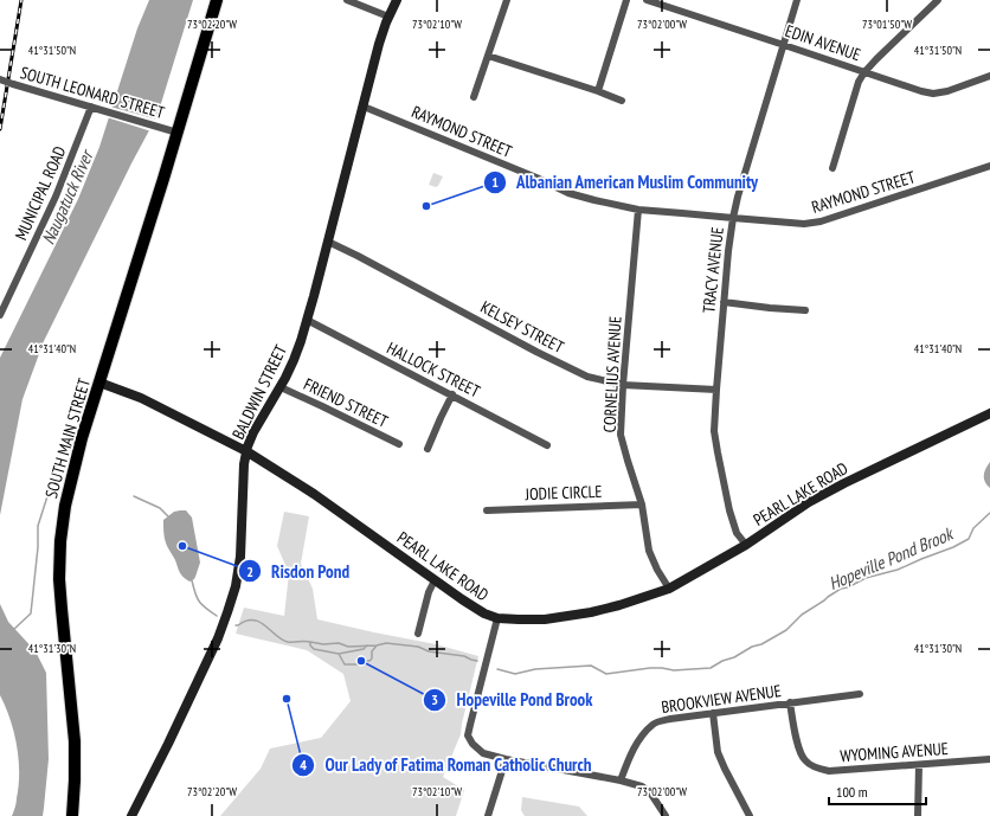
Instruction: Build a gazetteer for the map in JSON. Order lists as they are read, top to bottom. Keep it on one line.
{"streets":{"main road":["BALDWIN STREET","SOUTH MAIN STREET","PEARL LAKE ROAD"],"street":["EDIN AVENUE","SOUTH LEONARD STREET","RAYMOND STREET","MUNICIPAL ROAD","TRACY AVENUE","KELSEY STREET","HALLOCK STREET","CORNELIUS AVENUE","FRIEND STREET","JODIE CIRCLE","BROOKVIEW AVENUE","WYOMING AVENUE"]},"crossings":[["EDIN AVENUE","TRACY AVENUE"],["SOUTH LEONARD STREET","MUNICIPAL ROAD"],["SOUTH LEONARD STREET","SOUTH MAIN STREET"],["RAYMOND STREET","TRACY AVENUE"],["RAYMOND STREET","CORNELIUS AVENUE"],["RAYMOND STREET","BALDWIN STREET"],["TRACY AVENUE","KELSEY STREET"],["TRACY AVENUE","PEARL LAKE ROAD"],["KELSEY STREET","CORNELIUS AVENUE"],["KELSEY STREET","BALDWIN STREET"],["HALLOCK STREET","BALDWIN STREET"],["CORNELIUS AVENUE","JODIE CIRCLE"],["CORNELIUS AVENUE","PEARL LAKE ROAD"],["BALDWIN STREET","FRIEND STREET"],["BALDWIN STREET","PEARL LAKE ROAD"],["SOUTH MAIN STREET","PEARL LAKE ROAD"],["BROOKVIEW AVENUE","WYOMING AVENUE"]],"water":["Naugatuck River","Hopeville Pond Brook"],"places":["Albanian American Muslim Community","Risdon Pond","Hopeville Pond Brook","Our Lady of Fatima Roman Catholic Church"],"scale_bar":"100 m","coordinates":["73°02'20\"W","73°02'10\"W","73°02'00\"W","73°01'50\"W","41°31'50\"N","41°31'40\"N","41°31'30\"N"]}
